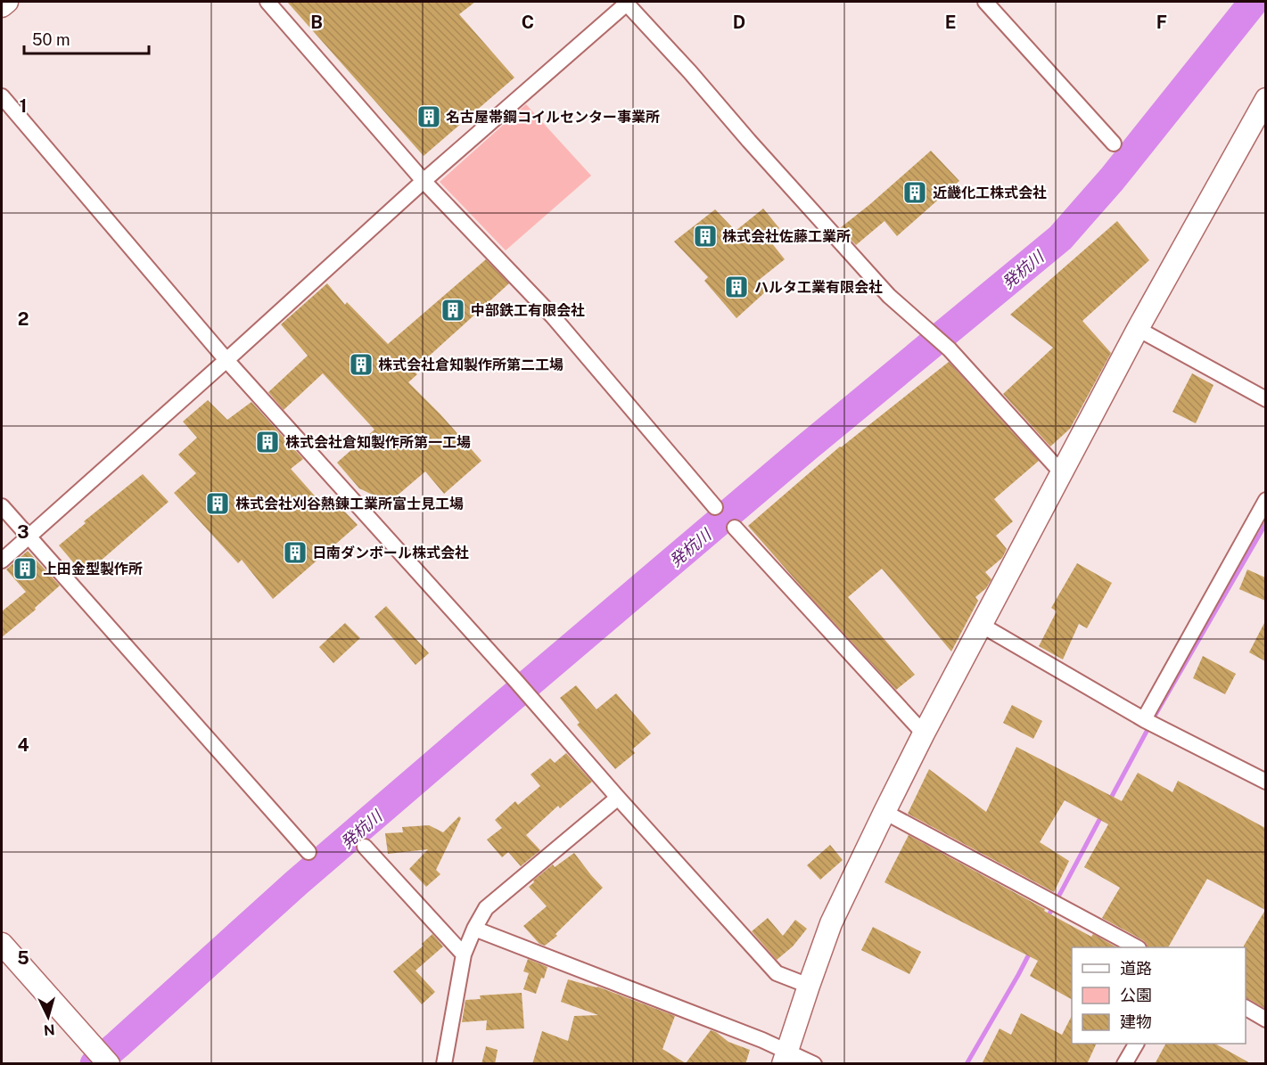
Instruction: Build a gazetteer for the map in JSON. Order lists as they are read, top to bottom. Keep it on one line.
{"water":["発杭川"],"places":{"building":["名古屋帯鋼コイルセンター事業所","近畿化工株式会社","株式会社佐藤工業所","ハルタ工業有限会社","中部鉄工有限会社","株式会社倉知製作所第二工場","株式会社倉知製作所第一工場","株式会社刈谷熱錬工業所富士見工場","日南ダンボール株式会社","上田金型製作所"]},"legend":["道路","公園","建物"],"scale_bar":"50 m","north":"bottom","grid":{"columns":["B","C","D","E","F"],"rows":["1","2","3","4","5"]}}
